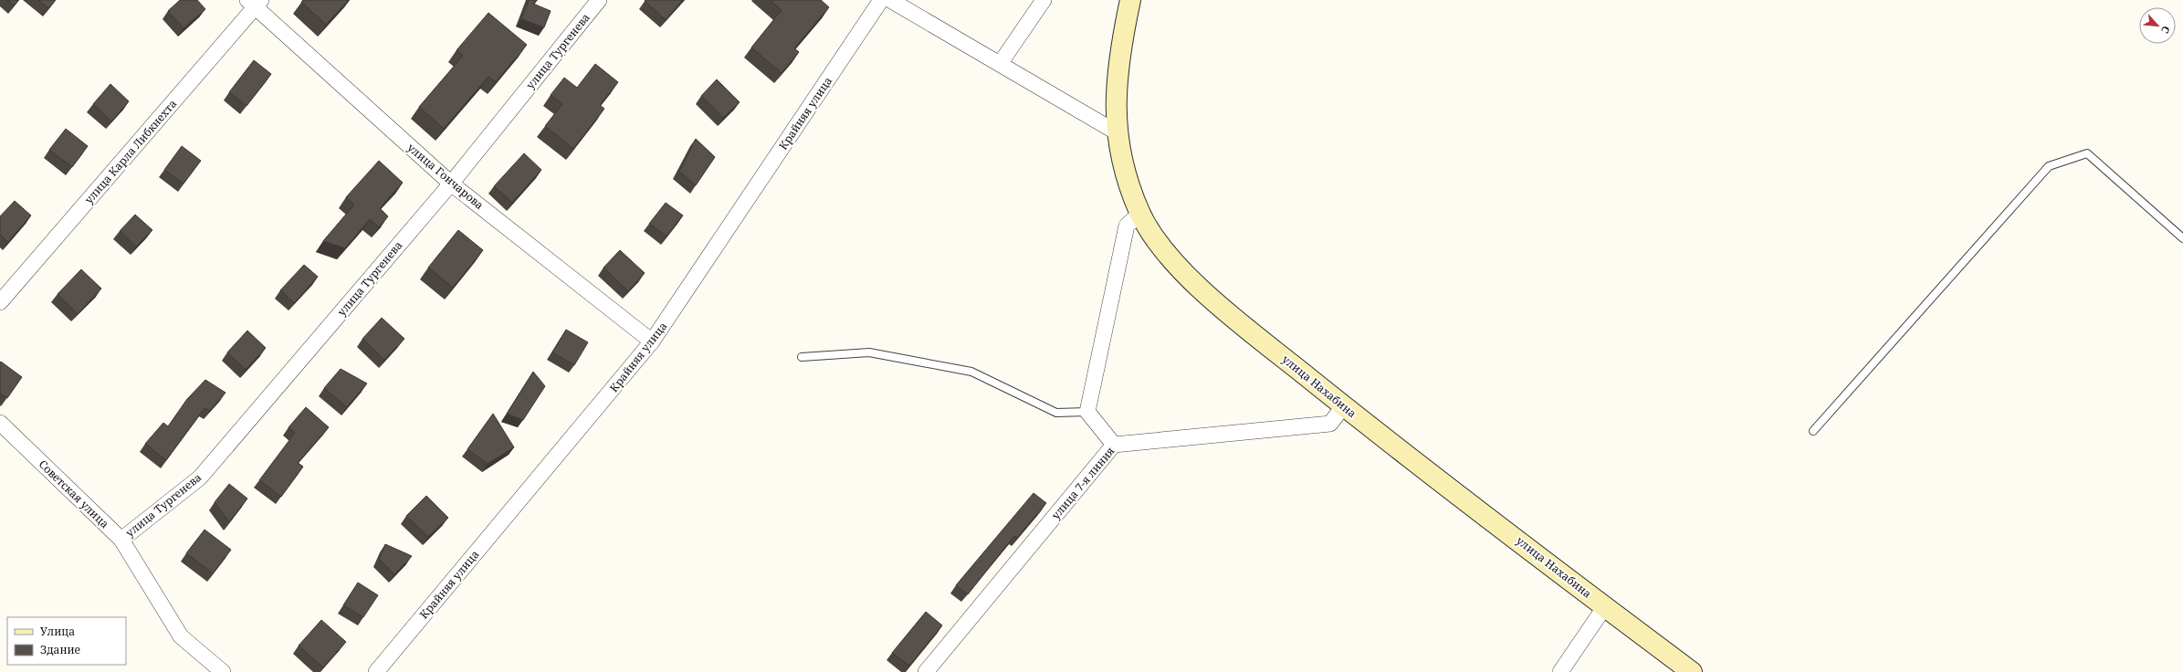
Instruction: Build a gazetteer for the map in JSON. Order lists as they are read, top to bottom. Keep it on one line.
{"streets":{"main road":["улица Нахабина"],"street":["улица Тургенева","Крайняя улица","улица Карла Либкнехта","улица Гончарова","улица 7-я линия","Советская улица"]},"crossings":[["улица Тургенева","улица Гончарова"],["улица Тургенева","Советская улица"],["Крайняя улица","улица Гончарова"],["улица Карла Либкнехта","улица Гончарова"],["улица Нахабина","улица 7-я линия"]],"legend":["Улица","Здание"],"north":"bottom right"}
